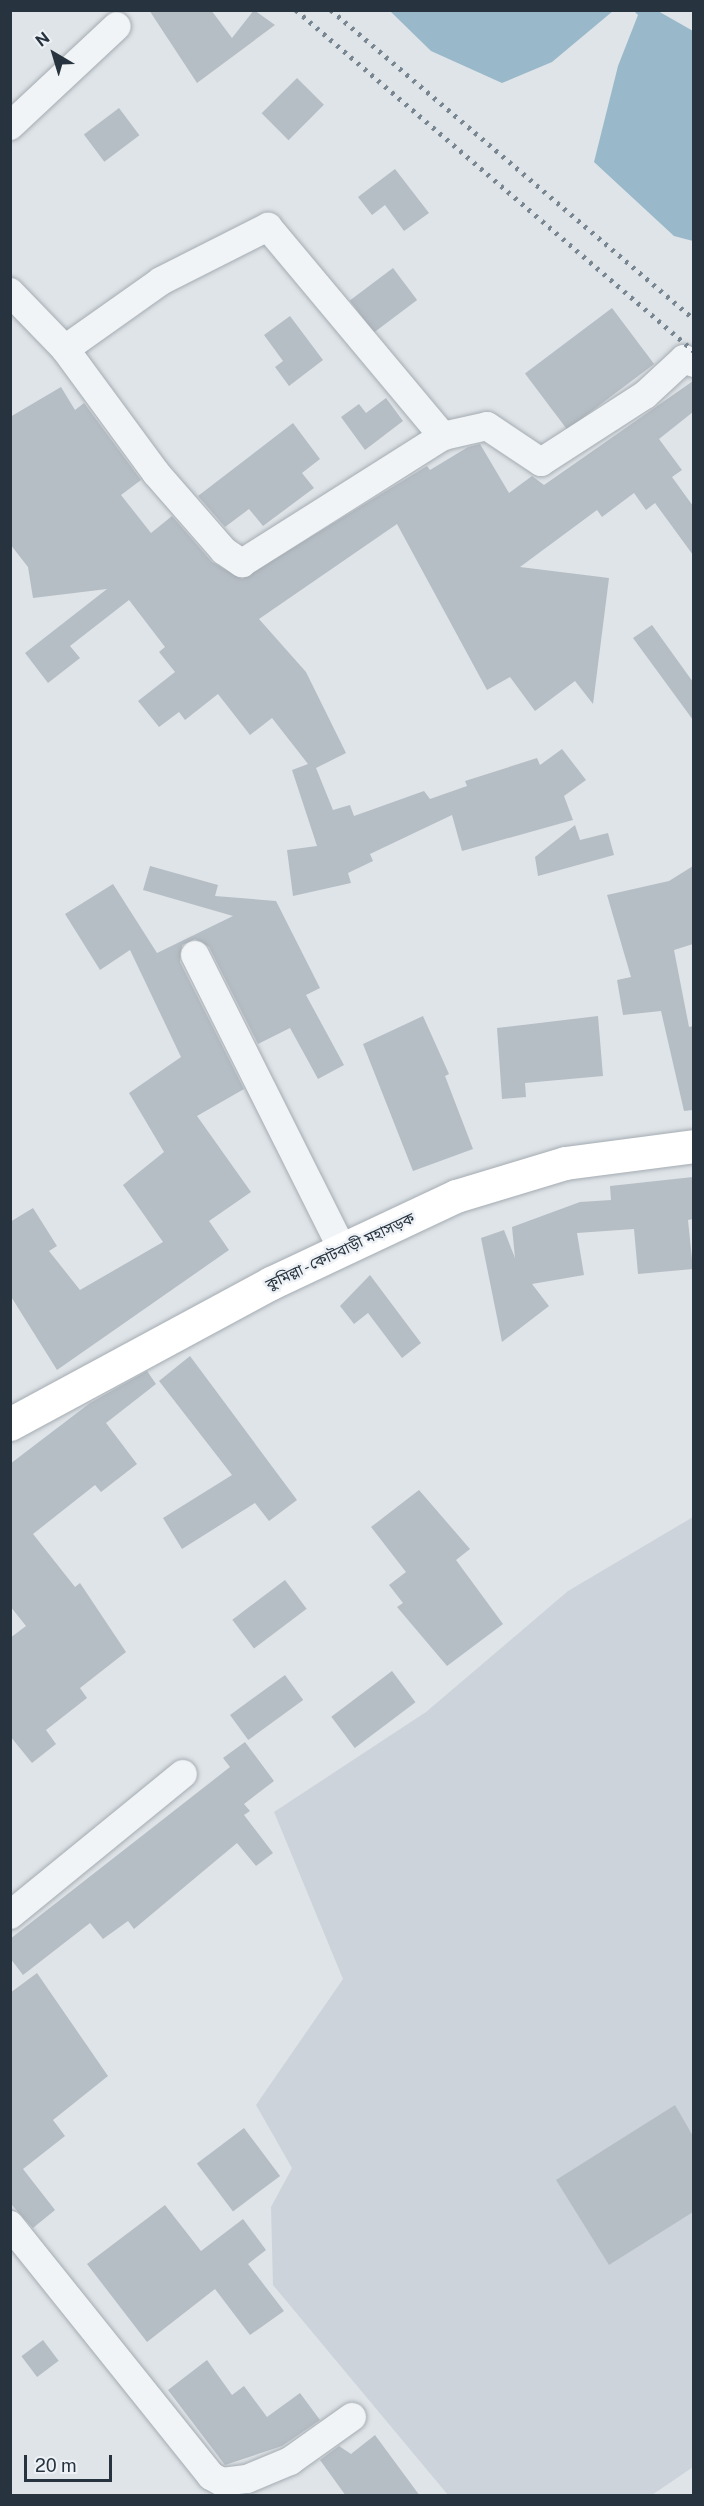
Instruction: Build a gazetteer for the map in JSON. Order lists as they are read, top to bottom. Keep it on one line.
{"streets":{"main road":["কুমিল্লা - কোটবাড়ী মহাসড়ক"]},"scale_bar":"20 m","north":"top left"}
